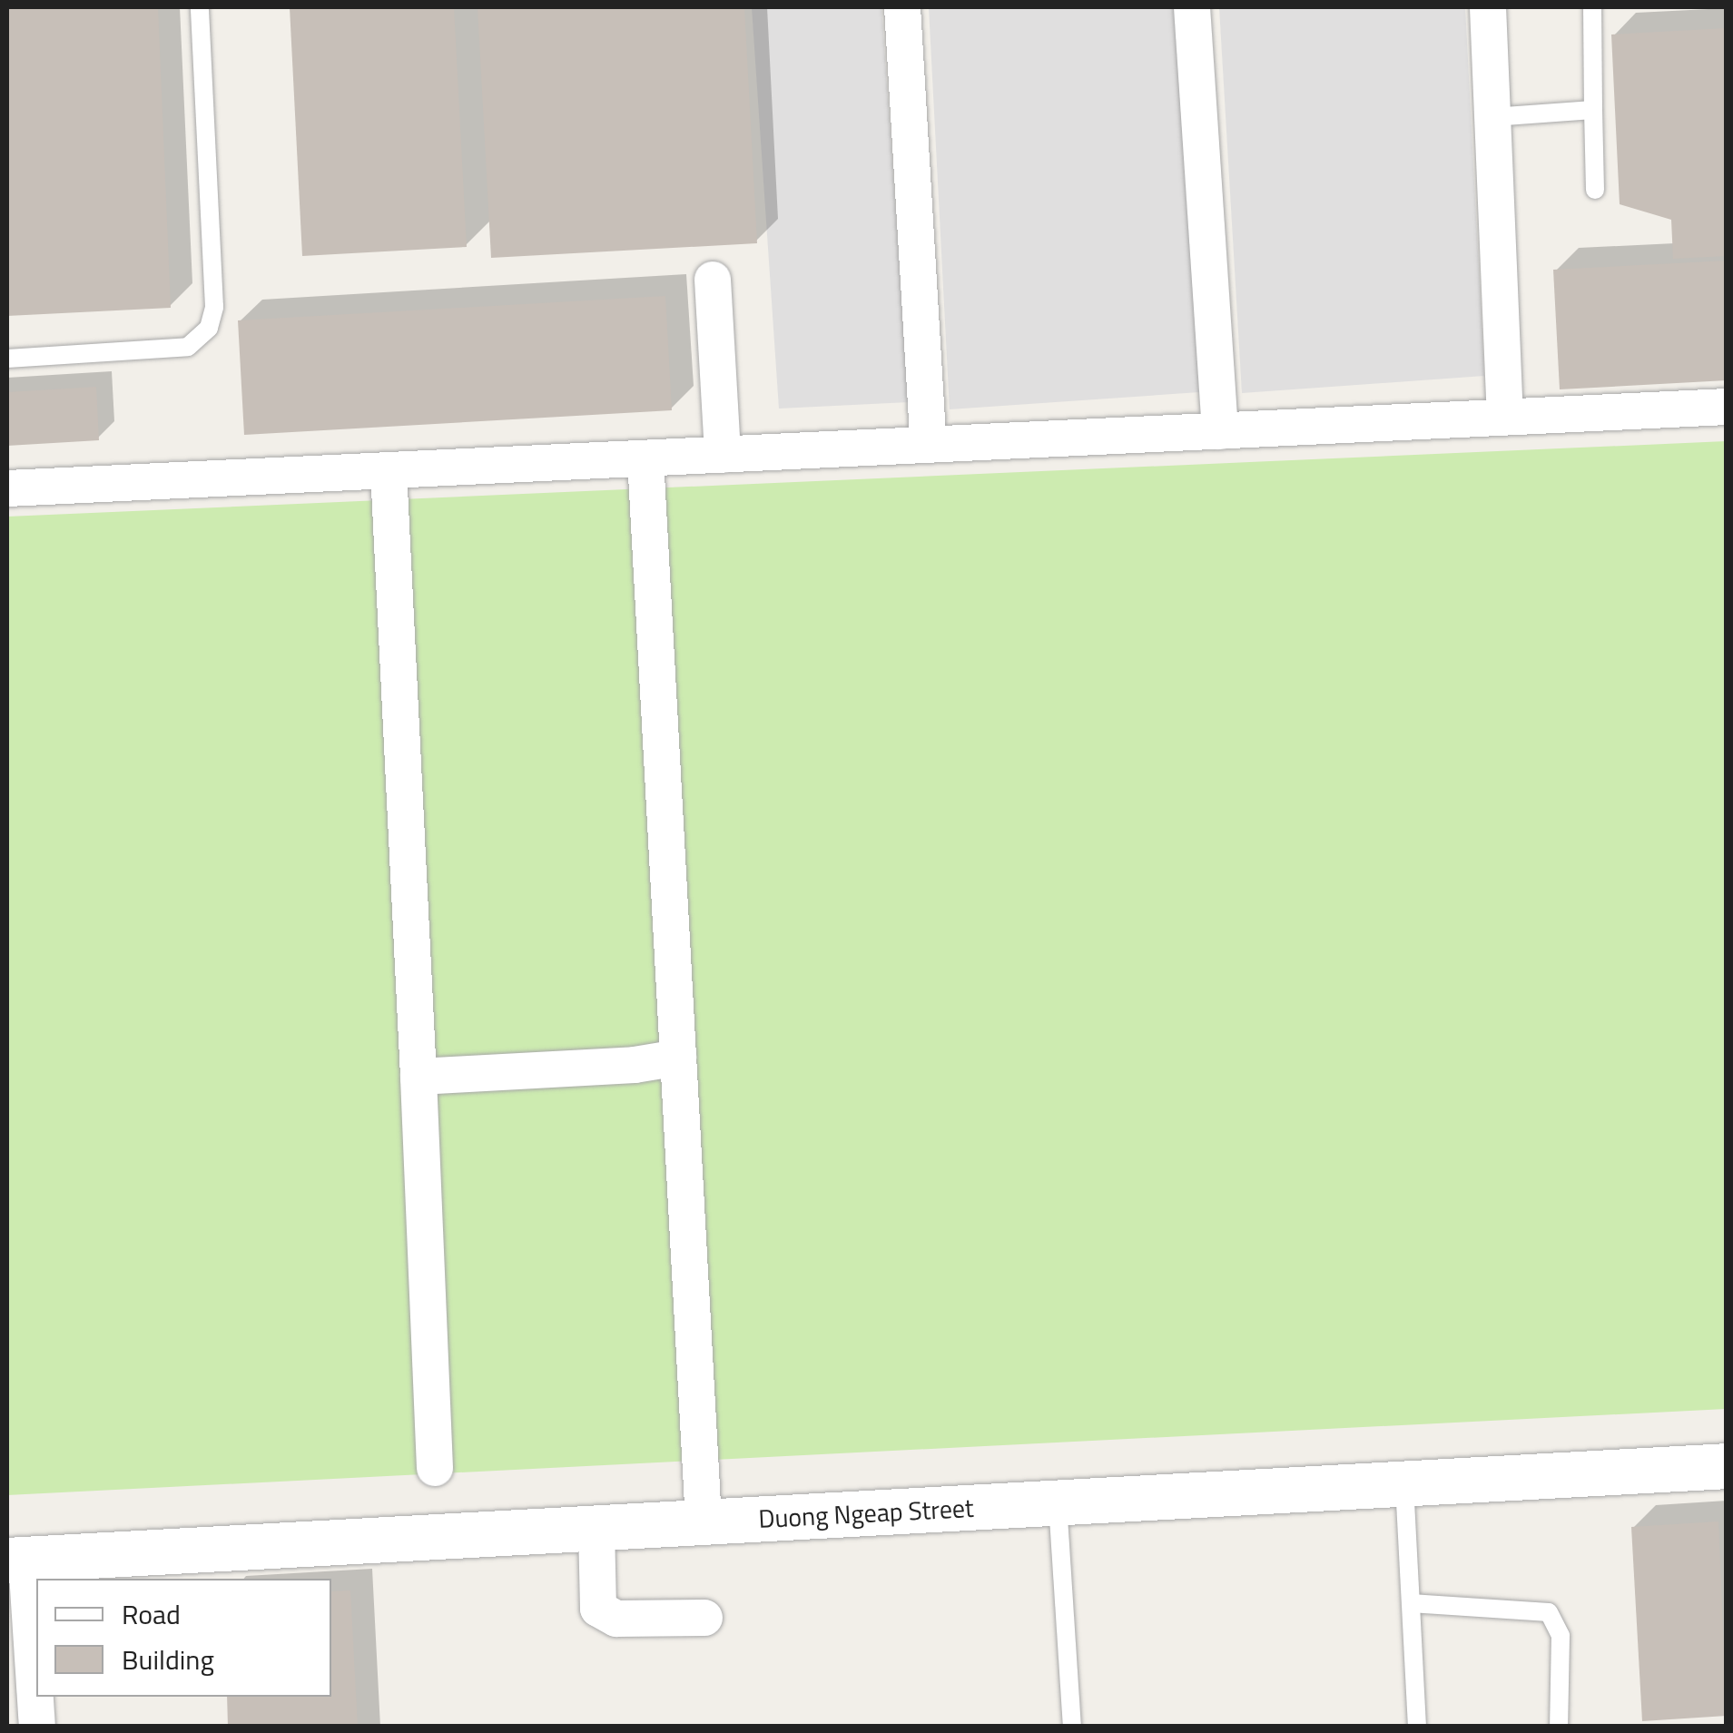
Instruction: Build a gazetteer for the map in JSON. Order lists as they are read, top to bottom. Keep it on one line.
{"streets":{"street":["Duong Ngeap Street"]},"legend":["Road","Building"]}
